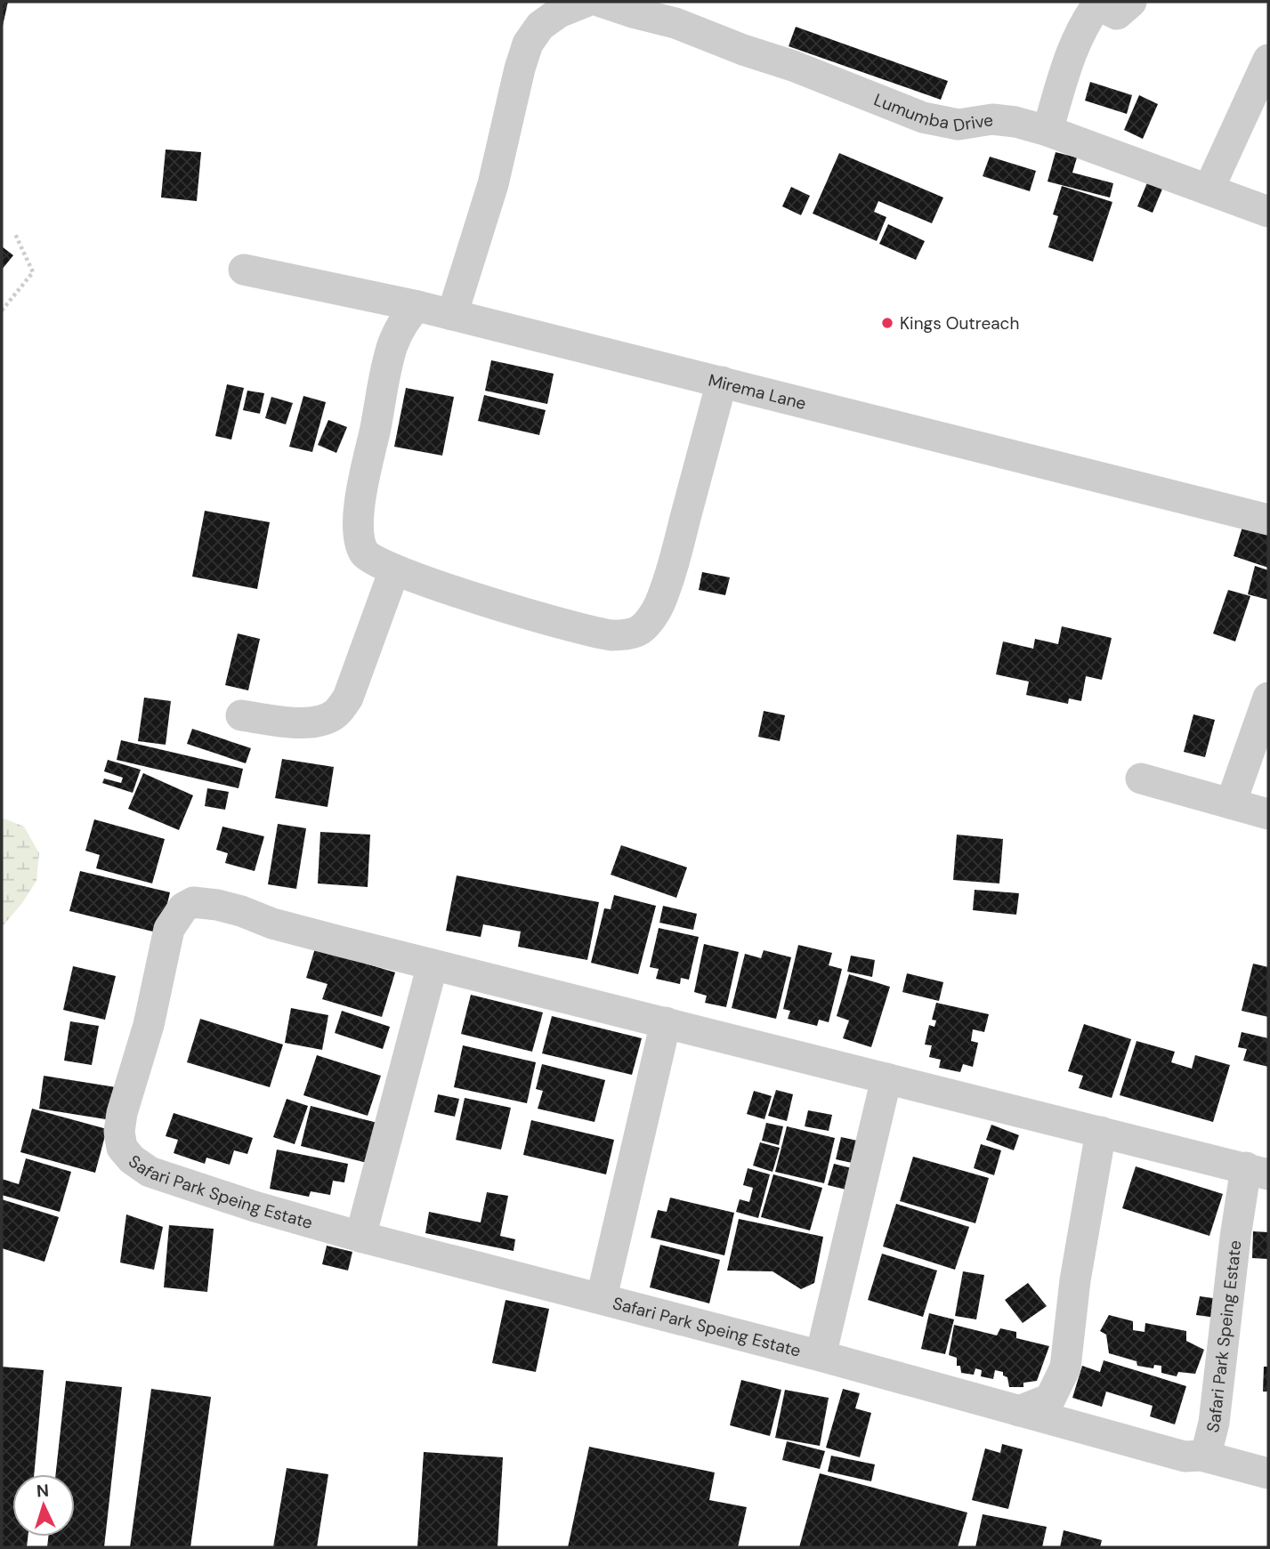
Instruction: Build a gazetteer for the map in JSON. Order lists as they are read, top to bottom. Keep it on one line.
{"streets":{"street":["Lumumba Drive","Mirema Lane","Safari Park Speing Estate"]},"places":["Kings Outreach"],"north":"top"}
